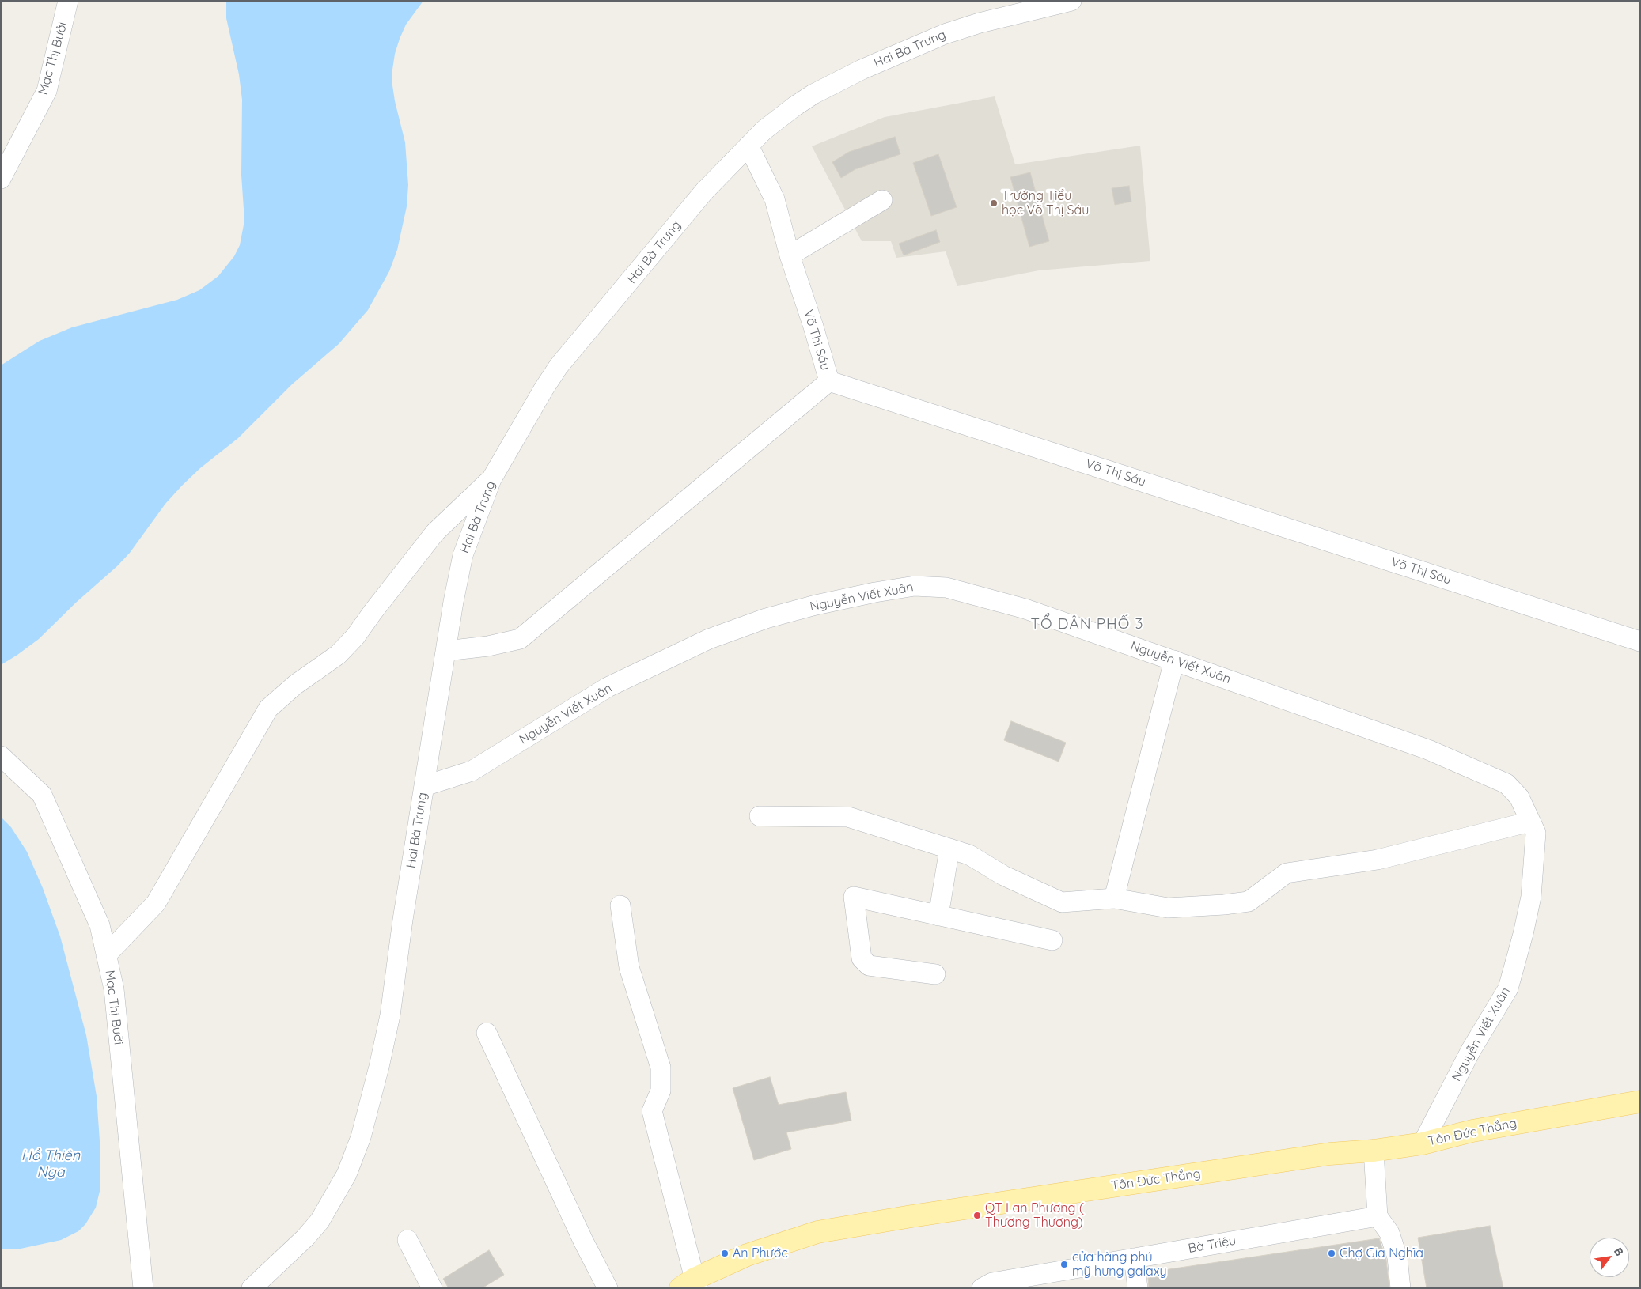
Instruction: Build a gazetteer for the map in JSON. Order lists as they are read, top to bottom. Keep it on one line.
{"streets":{"main road":["Tôn Đức Thắng"],"street":["Hai Bà Trưng","Mạc Thị Bưởi","Võ Thị Sáu","Nguyễn Viết Xuân","Bà Triệu"]},"crossings":[["Hai Bà Trưng","Võ Thị Sáu"],["Hai Bà Trưng","Nguyễn Viết Xuân"],["Nguyễn Viết Xuân","Tôn Đức Thắng"]],"districts":["TỔ DÂN PHỐ 3"],"water":["Hồ Thiên Nga"],"places":["Trường Tiểu học Võ Thị Sáu","QT Lan Phương ( Thương Thương)","An Phước","Chợ Gia Nghĩa","cửa hàng phú mỹ hưng galaxy"],"north":"top right"}
